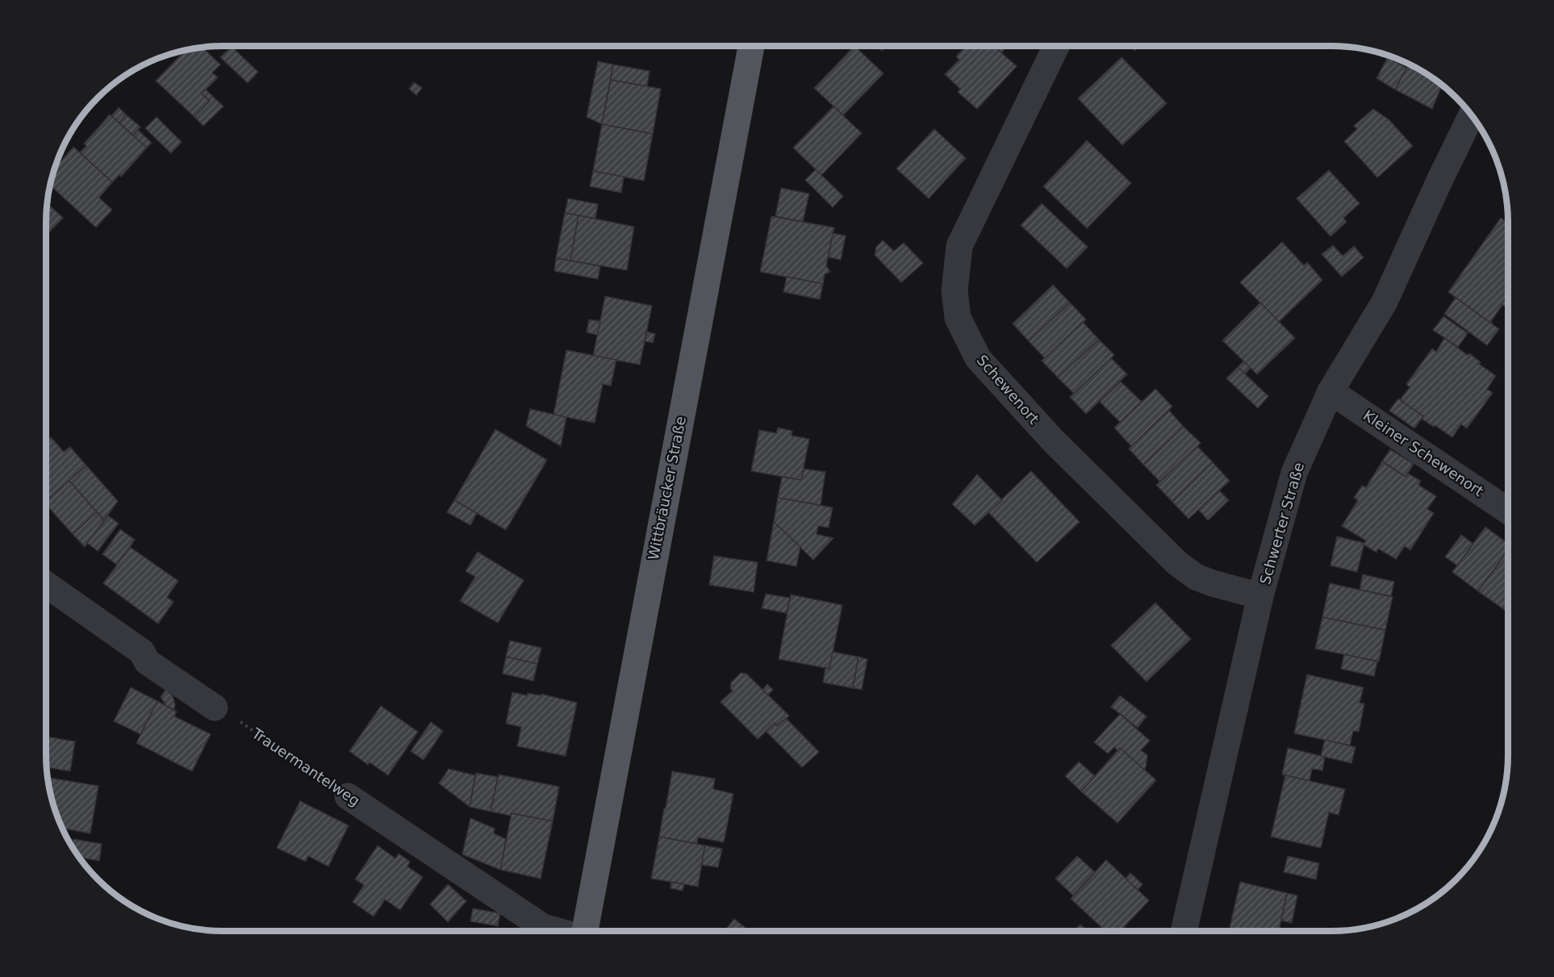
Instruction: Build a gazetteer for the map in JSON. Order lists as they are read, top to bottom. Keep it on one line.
{"streets":{"main road":["Wittbräucker Straße"],"street":["Schewenort","Kleiner Schewenort","Schwerter Straße","Trauermantelweg"]},"crossings":[["Schewenort","Schwerter Straße"],["Kleiner Schewenort","Schwerter Straße"]]}
